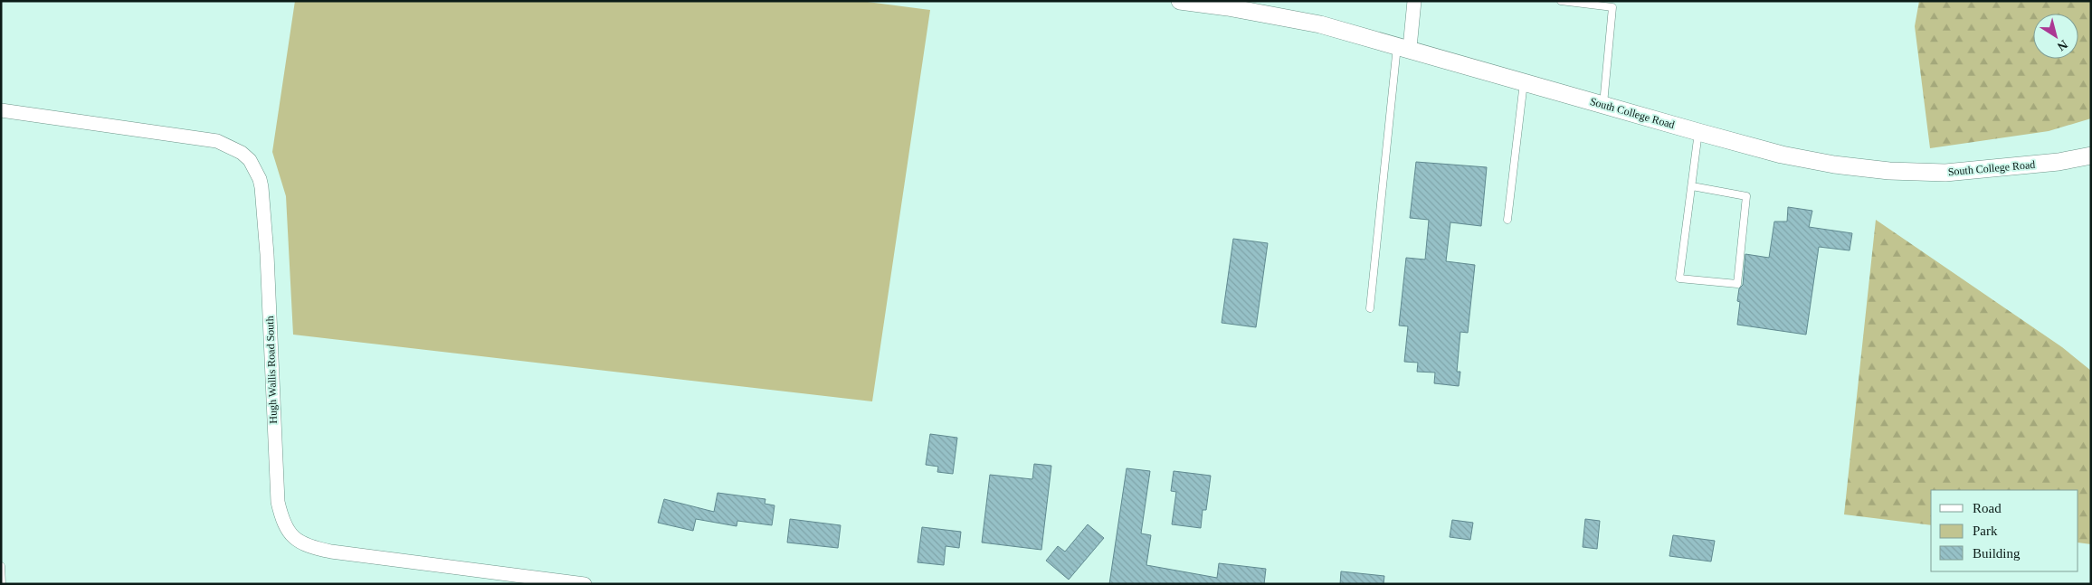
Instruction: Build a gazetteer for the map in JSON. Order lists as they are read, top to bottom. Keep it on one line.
{"streets":{"street":["South College Road","Hugh Wallis Road South"]},"legend":["Road","Park","Building"],"north":"bottom right"}
